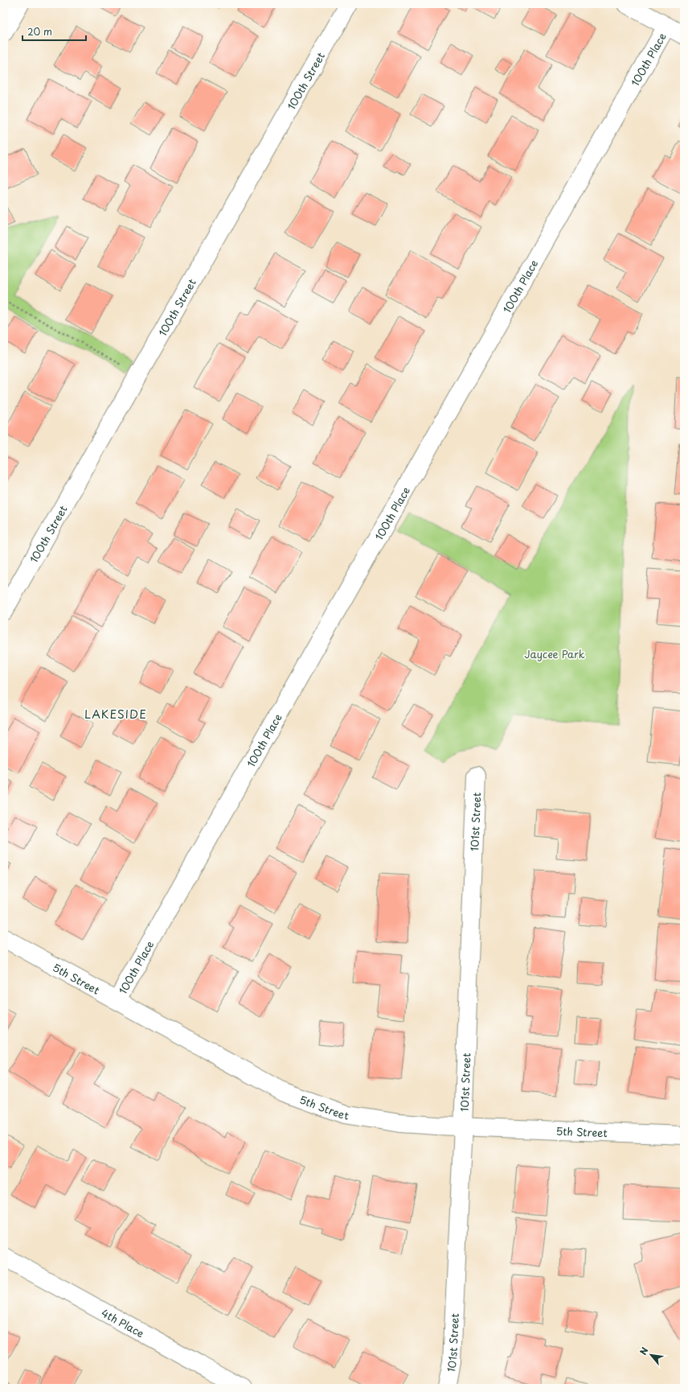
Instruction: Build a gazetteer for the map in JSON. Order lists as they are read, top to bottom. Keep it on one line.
{"streets":{"street":["100th Place","100th Street","101st Street","5th Street","4th Place"]},"crossings":[["100th Place","5th Street"],["101st Street","5th Street"]],"districts":["LAKESIDE"],"parks":["Jaycee Park"],"scale_bar":"20 m","north":"top left"}
